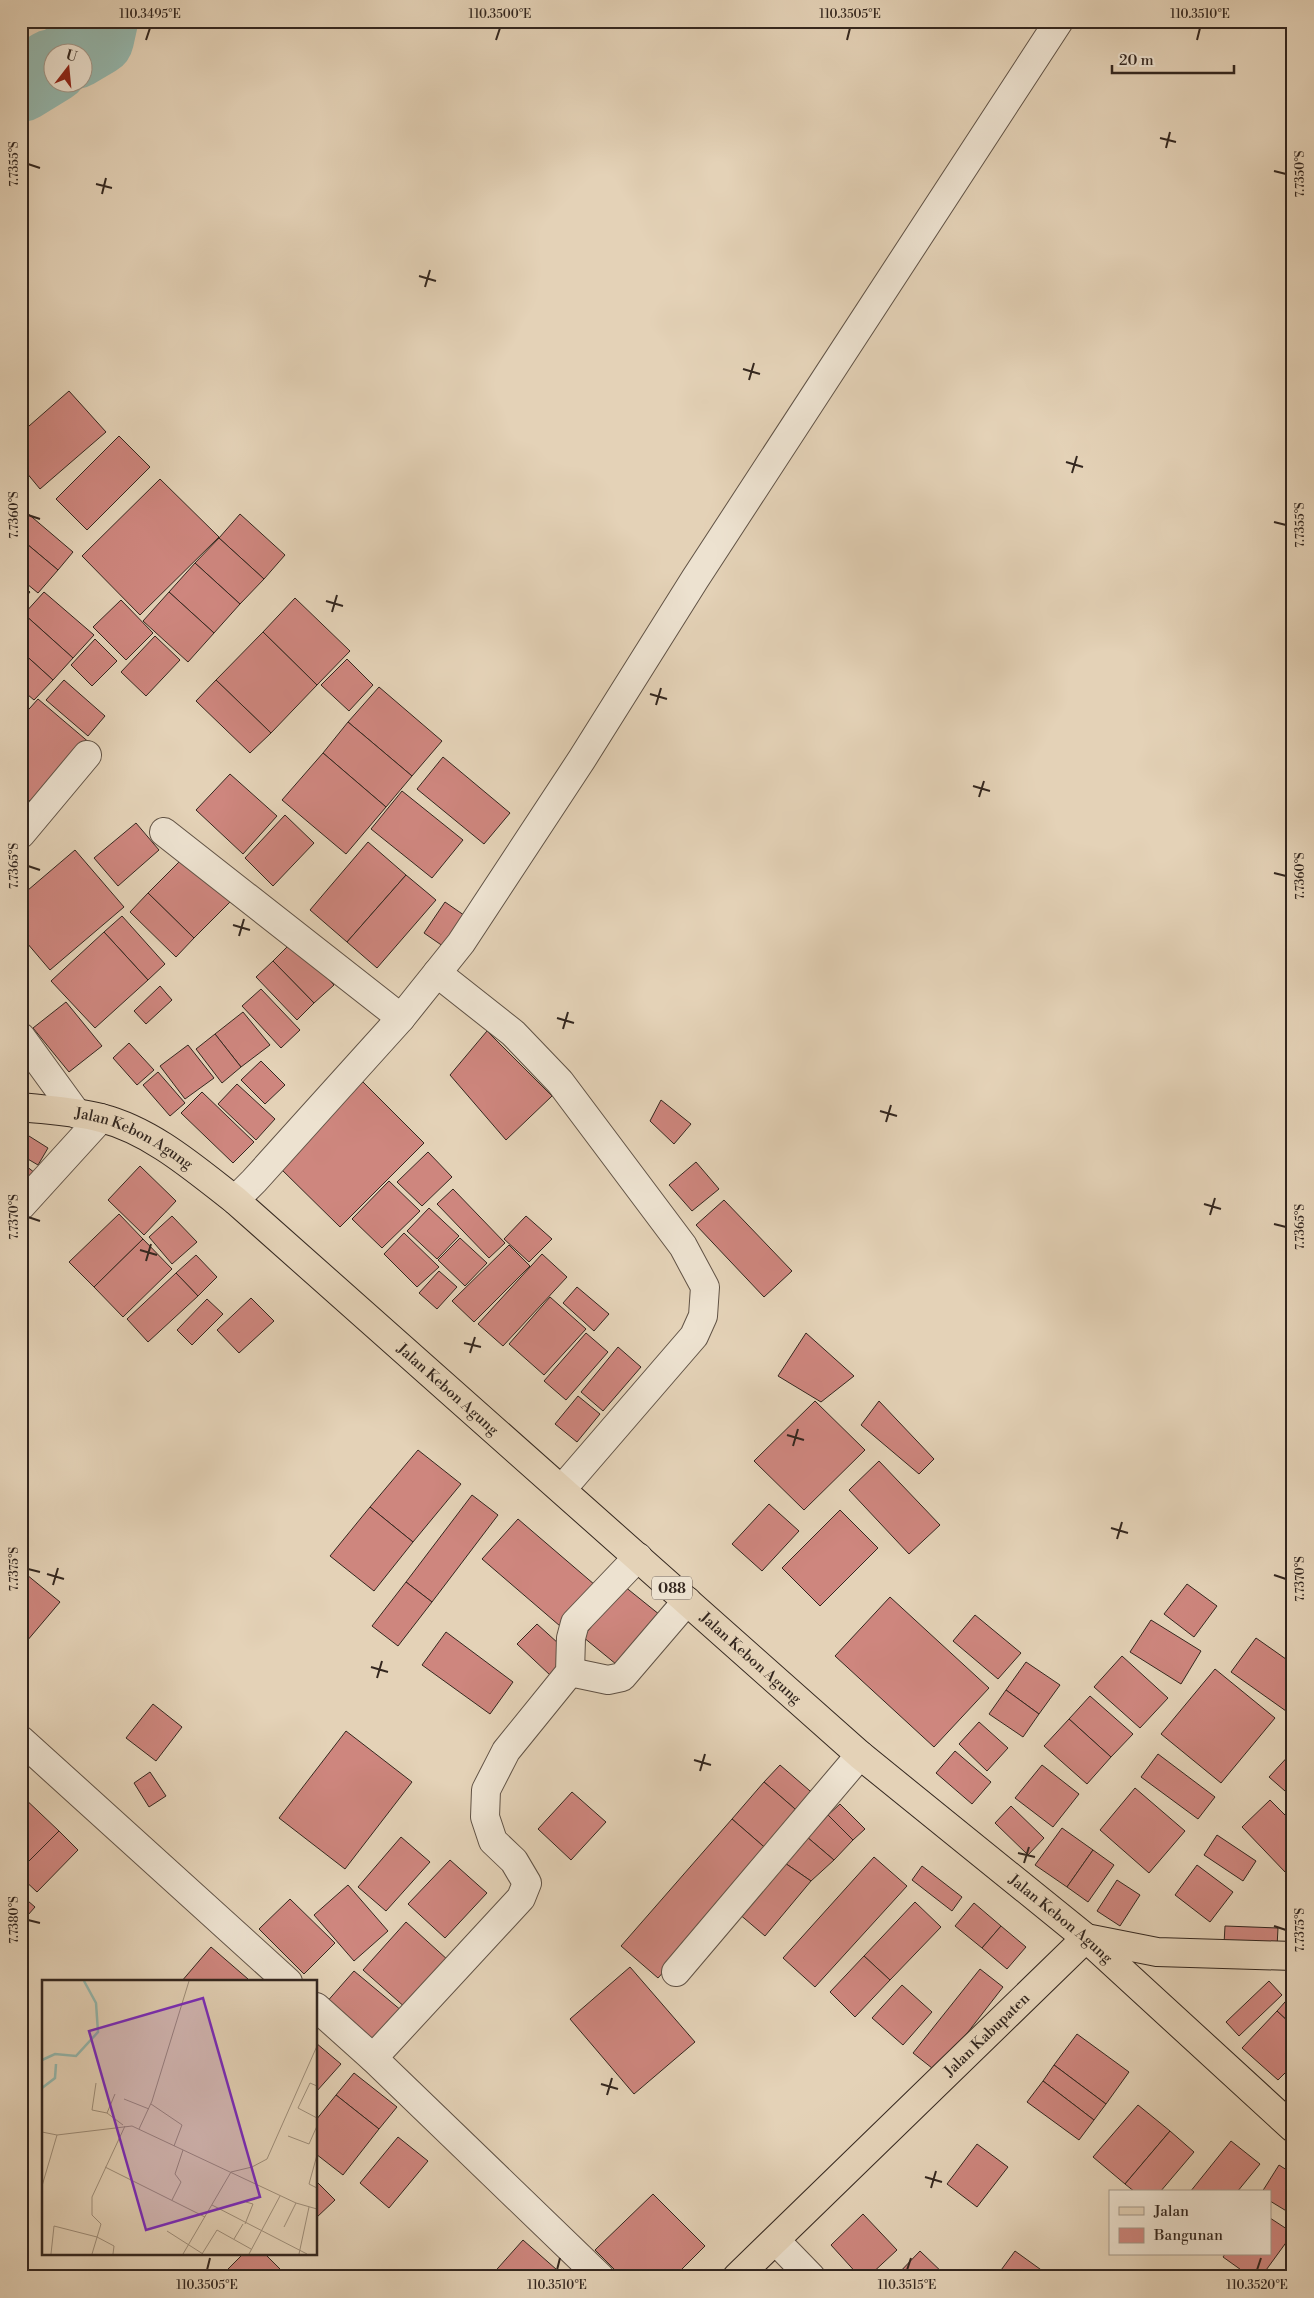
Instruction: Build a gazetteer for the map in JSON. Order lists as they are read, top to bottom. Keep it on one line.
{"streets":{"main road":["Jalan Kebon Agung","088","Jalan Kabupaten"]},"crossings":[["Jalan Kebon Agung","Jalan Kabupaten"]],"legend":["Jalan","Bangunan"],"scale_bar":"20 m","north":"top","coordinates":["110.3495°E","110.3500°E","110.3505°E","110.3510°E","7.7355°S","7.7350°S","7.7360°S","7.7365°S","7.7370°S","7.7375°S","7.7380°S","110.3515°E","110.3520°E"]}
